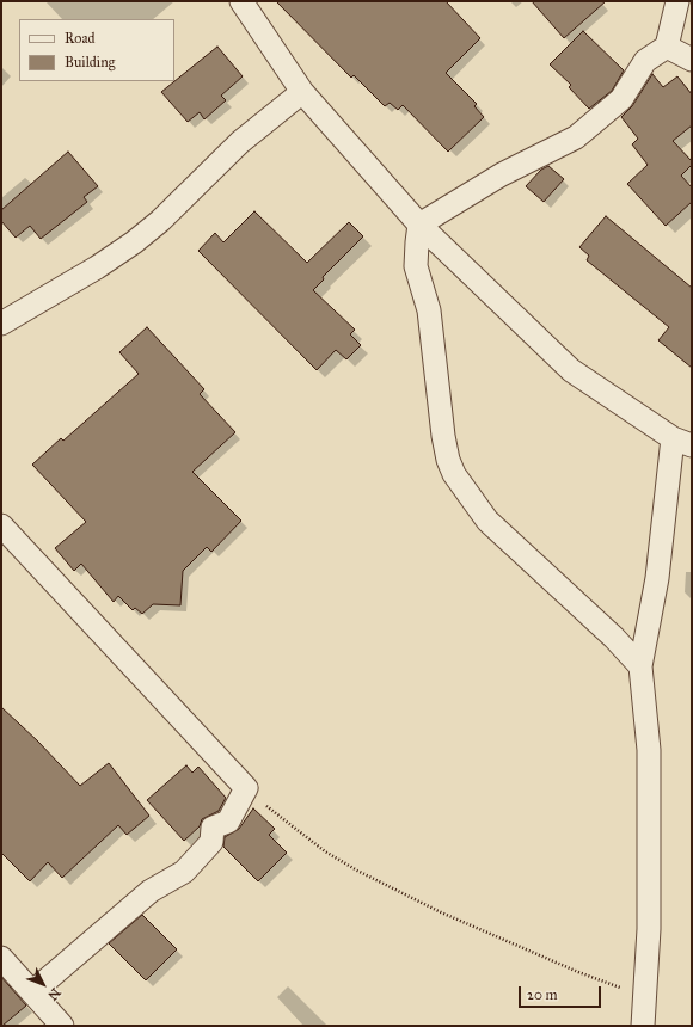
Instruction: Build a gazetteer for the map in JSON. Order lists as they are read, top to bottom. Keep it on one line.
{"legend":["Road","Building"],"scale_bar":"20 m","north":"bottom right"}
